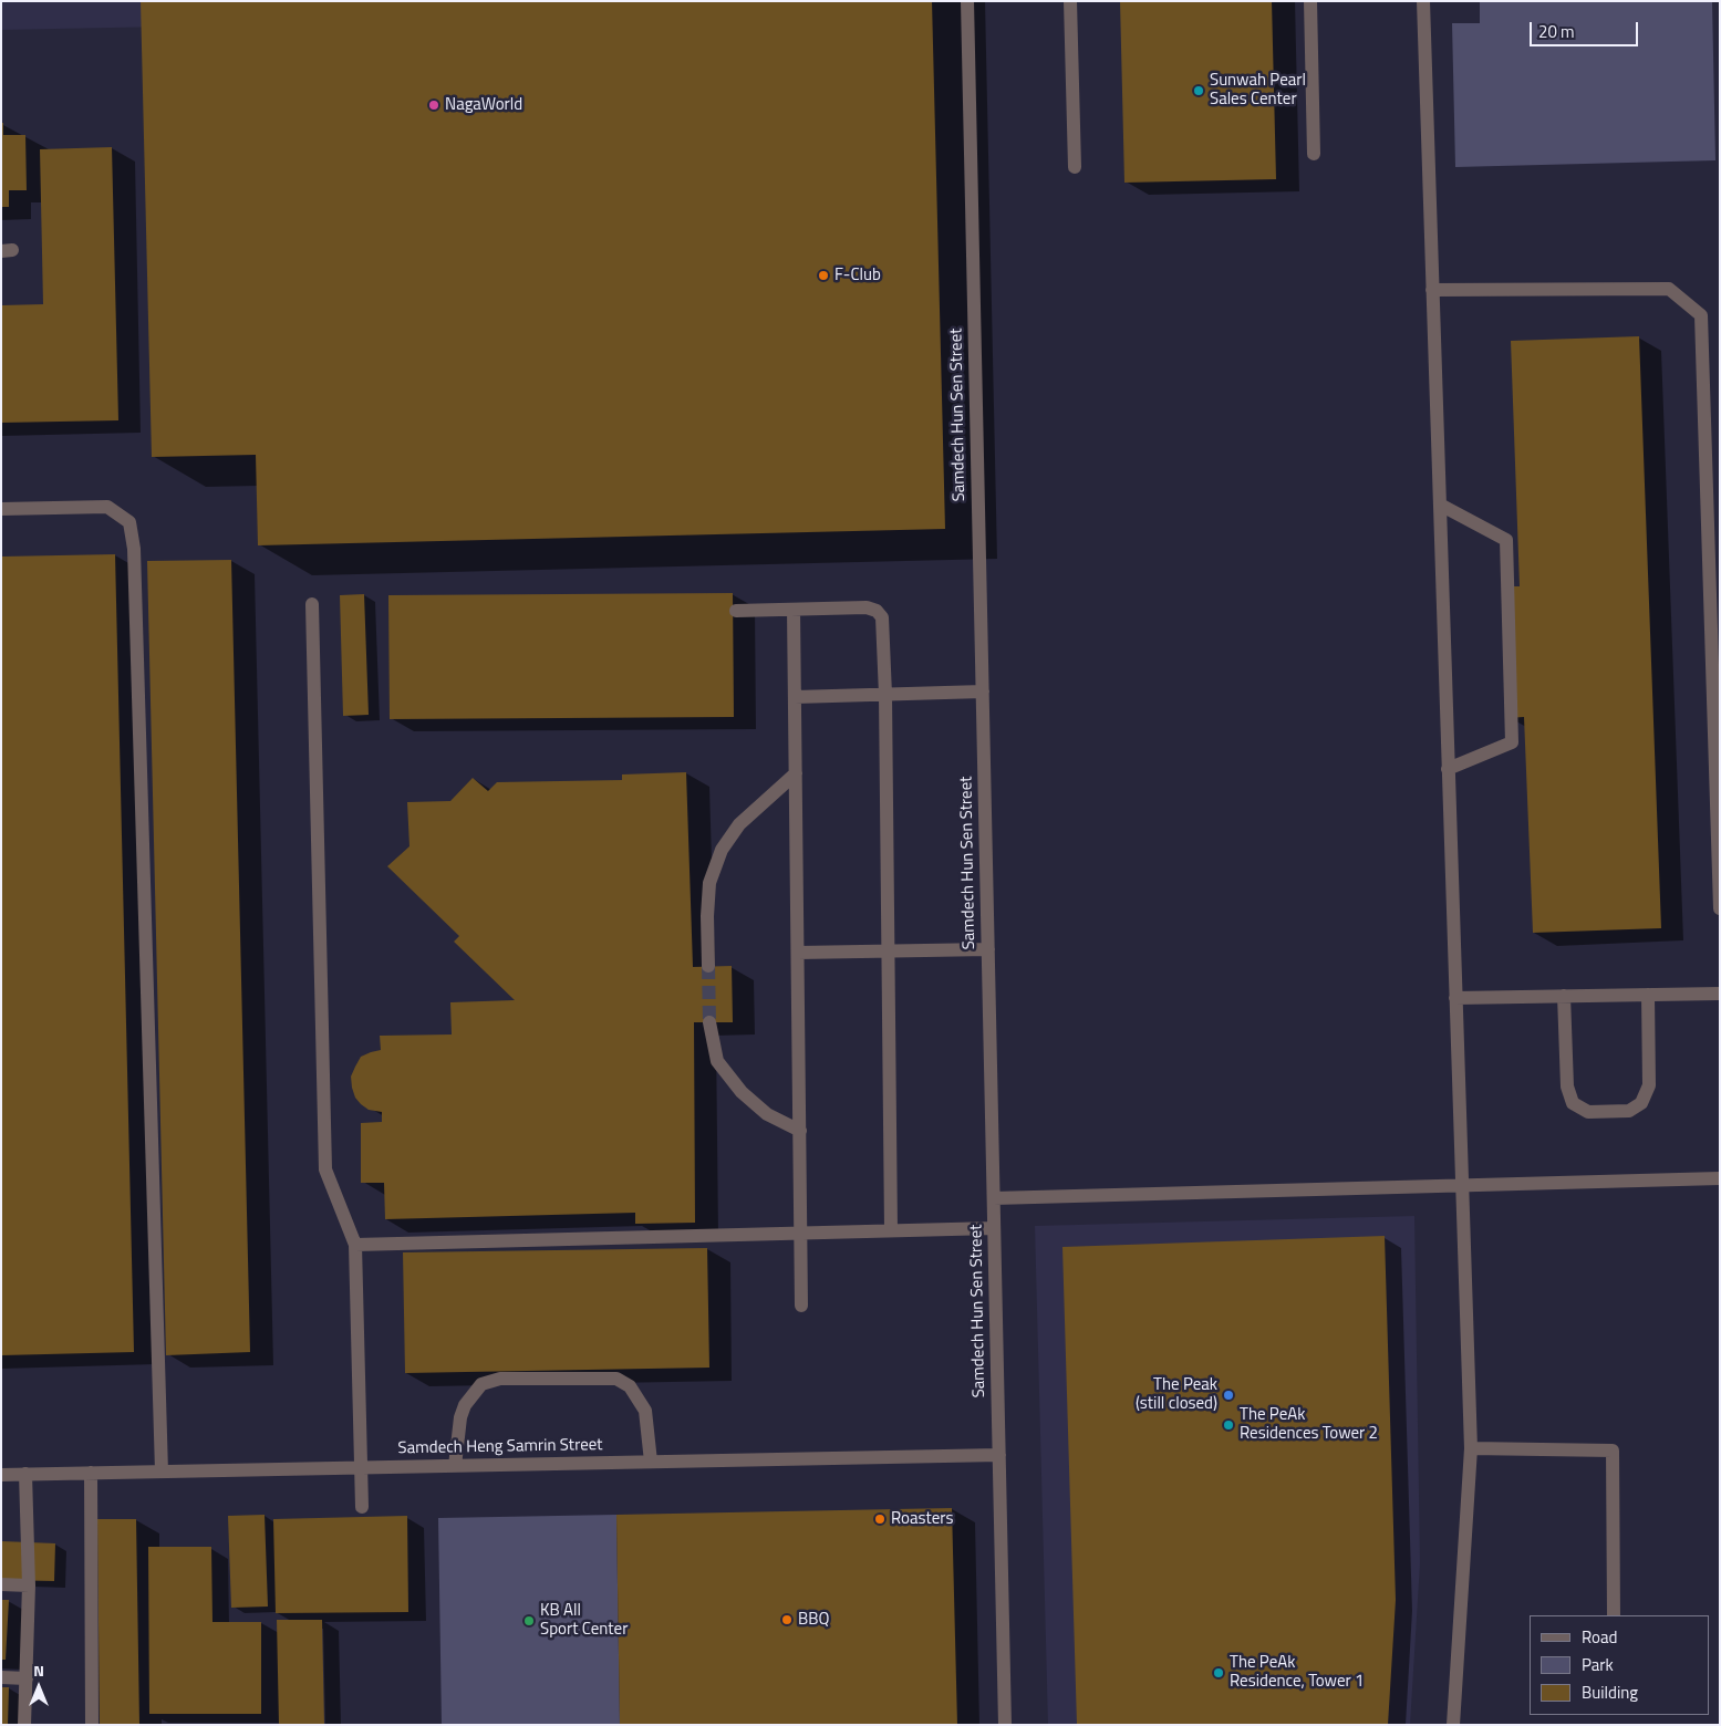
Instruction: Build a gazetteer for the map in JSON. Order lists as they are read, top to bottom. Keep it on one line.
{"streets":{"street":["Samdech Hun Sen Street","Samdech Heng Samrin Street"]},"crossings":[["Samdech Hun Sen Street","Samdech Heng Samrin Street"]],"places":["Sunwah Pearl Sales Center","NagaWorld","F-Club","The Peak (still closed)","The PeAk Residences Tower 2","Roasters","BBQ","KB All Sport Center","The PeAk Residence, Tower 1"],"legend":["Road","Park","Building"],"scale_bar":"20 m","north":"top"}
